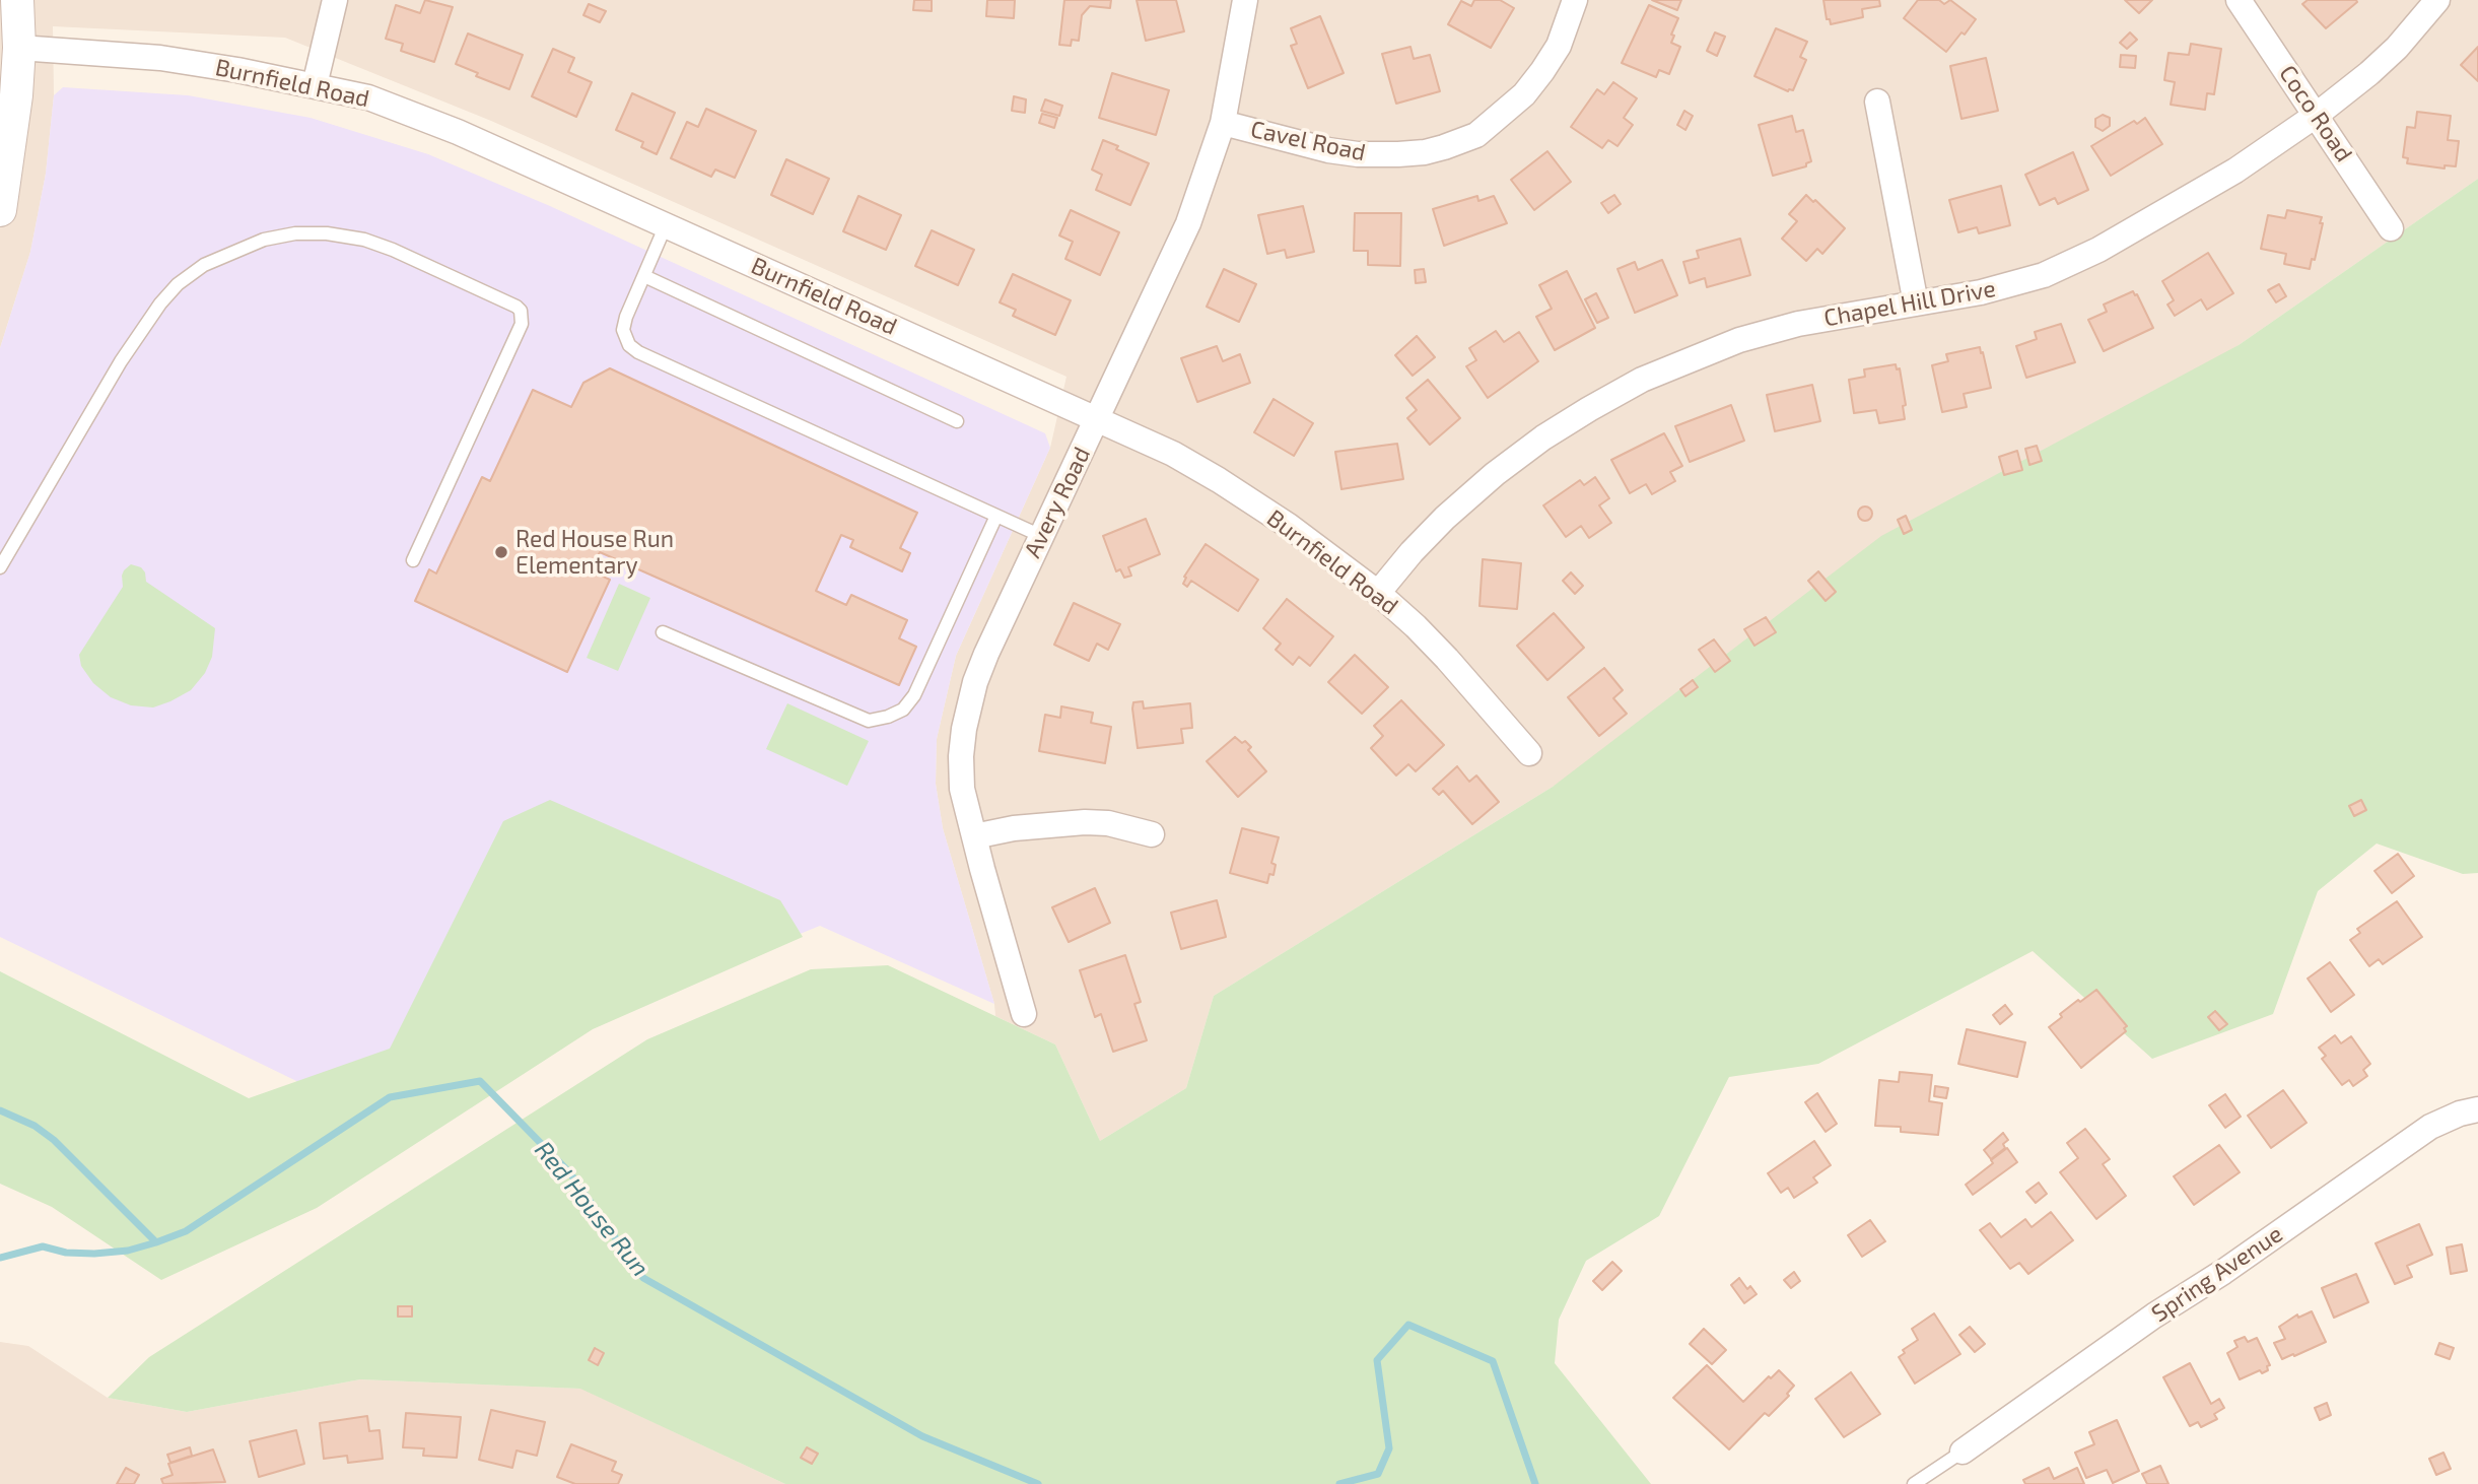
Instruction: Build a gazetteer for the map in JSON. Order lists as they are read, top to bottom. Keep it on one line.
{"streets":{"street":["Burnfield Road","Coco Road","Cavel Road","Chapel Hill Drive","Avery Road","Spring Avenue"]},"crossings":[["Burnfield Road","Chapel Hill Drive"],["Burnfield Road","Avery Road"],["Coco Road","Chapel Hill Drive"],["Cavel Road","Avery Road"]],"water":["Red House Run"],"places":["Red House Run Elementary"]}
